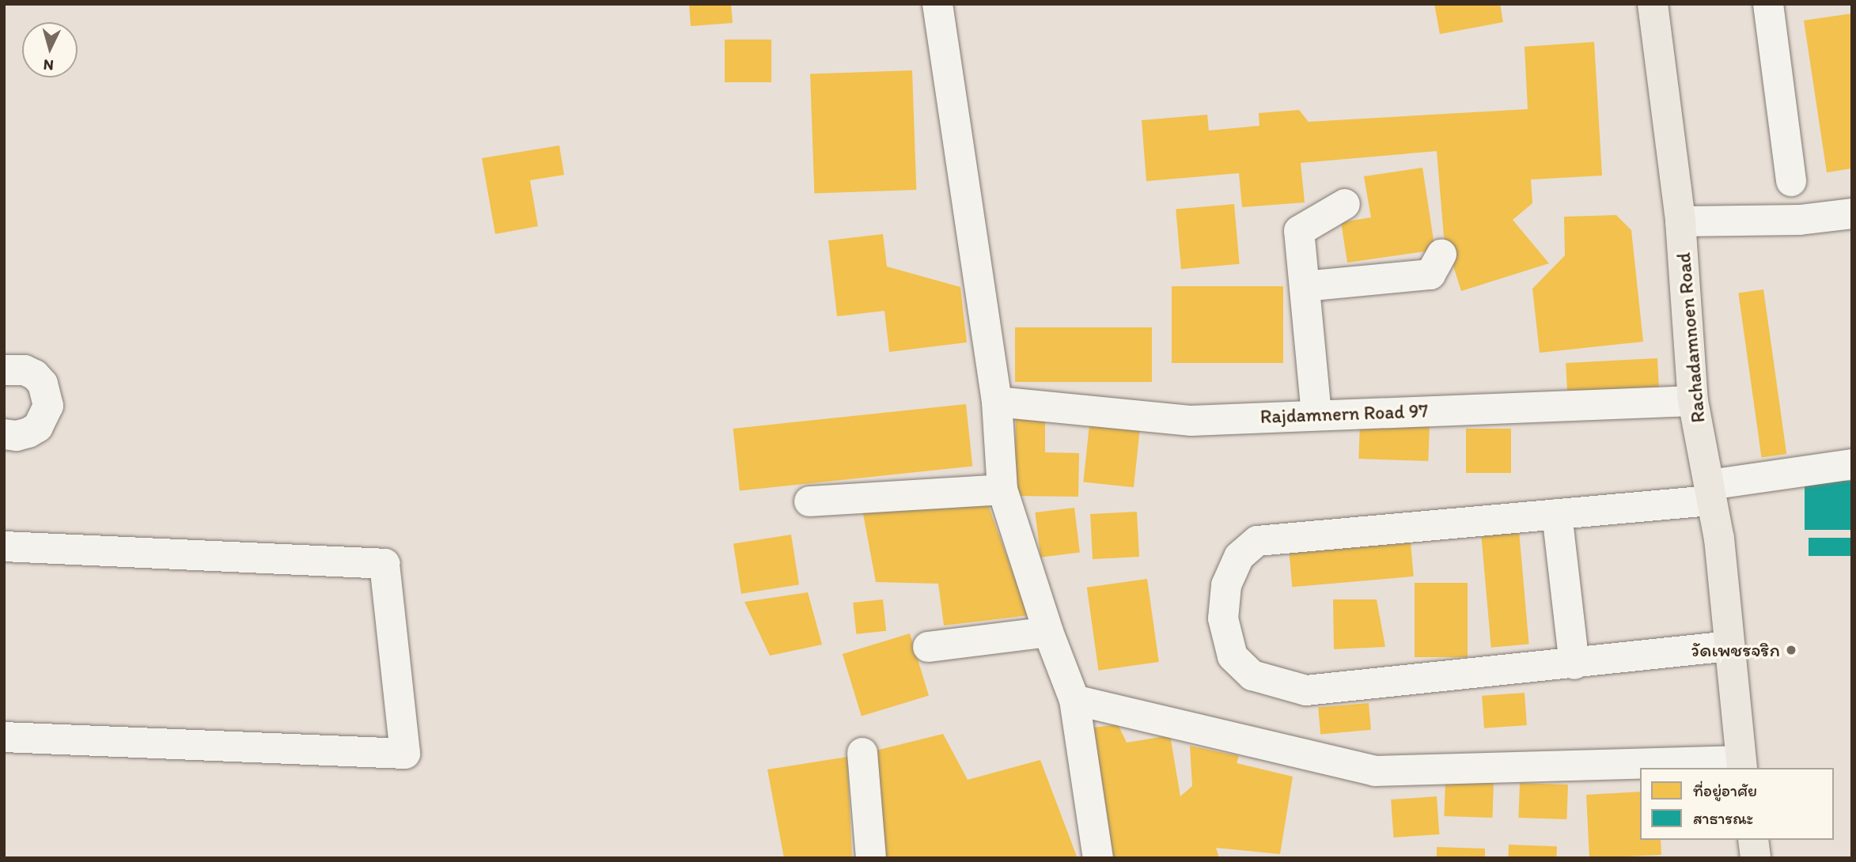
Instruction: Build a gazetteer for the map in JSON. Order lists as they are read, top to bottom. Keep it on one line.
{"streets":{"main road":["Rachadamnoen Road"],"street":["Rajdamnern Road 97"]},"crossings":[["Rachadamnoen Road","Rajdamnern Road 97"]],"places":["วัดเพชรจริก"],"legend":["ที่อยู่อาศัย","สาธารณะ"],"north":"bottom"}
